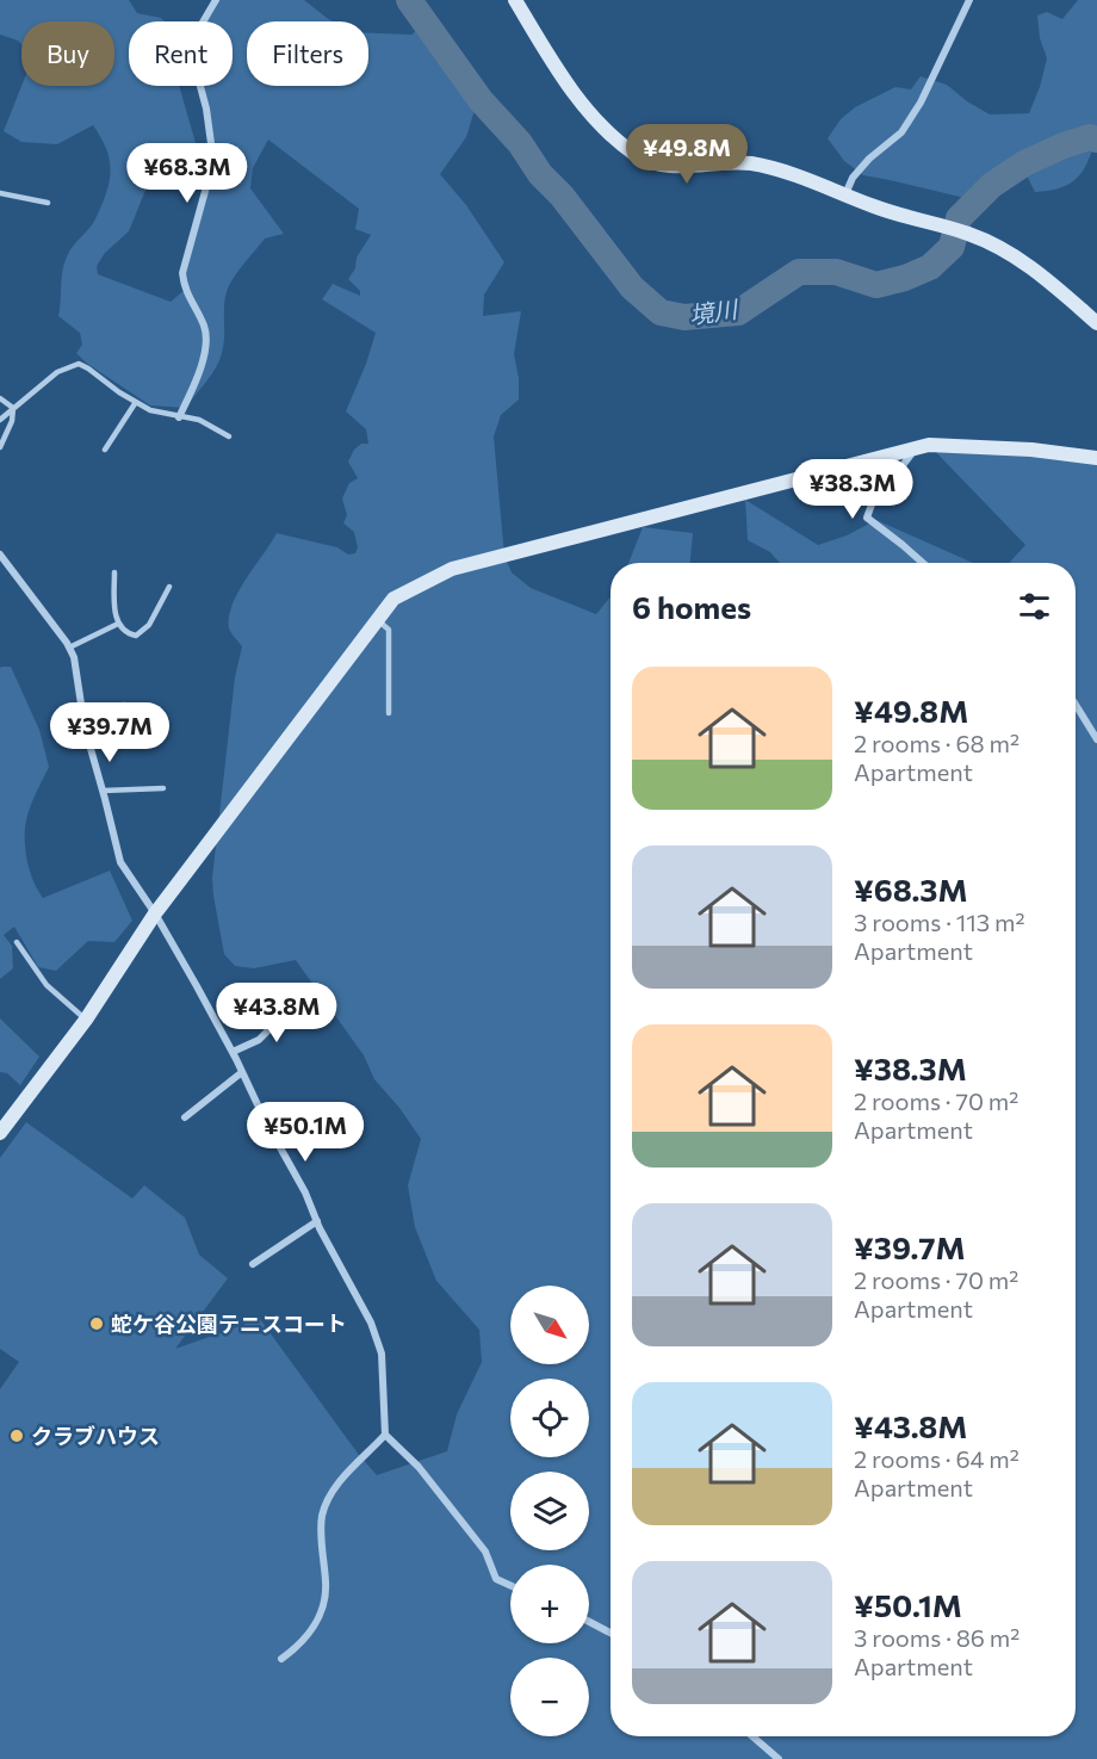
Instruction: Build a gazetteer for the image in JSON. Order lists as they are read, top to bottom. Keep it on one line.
{"water":["境川"],"places":["蛇ケ谷公園テニスコート","クラブハウス"],"north":"bottom right","page":{"chip":["Buy","Rent","Filters"],"price":["¥49.8M","¥68.3M","¥38.3M","¥39.7M","¥43.8M","¥50.1M"],"heading":"6 homes","list":[{"name":"¥49.8M","note":"2 rooms · 68 m² · Apartment"},{"name":"¥68.3M","note":"3 rooms · 113 m² · Apartment"},{"name":"¥38.3M","note":"2 rooms · 70 m² · Apartment"},{"name":"¥39.7M","note":"2 rooms · 70 m² · Apartment"},{"name":"¥43.8M","note":"2 rooms · 64 m² · Apartment"},{"name":"¥50.1M","note":"3 rooms · 86 m² · Apartment"}],"map_buttons":["+","−"]}}
